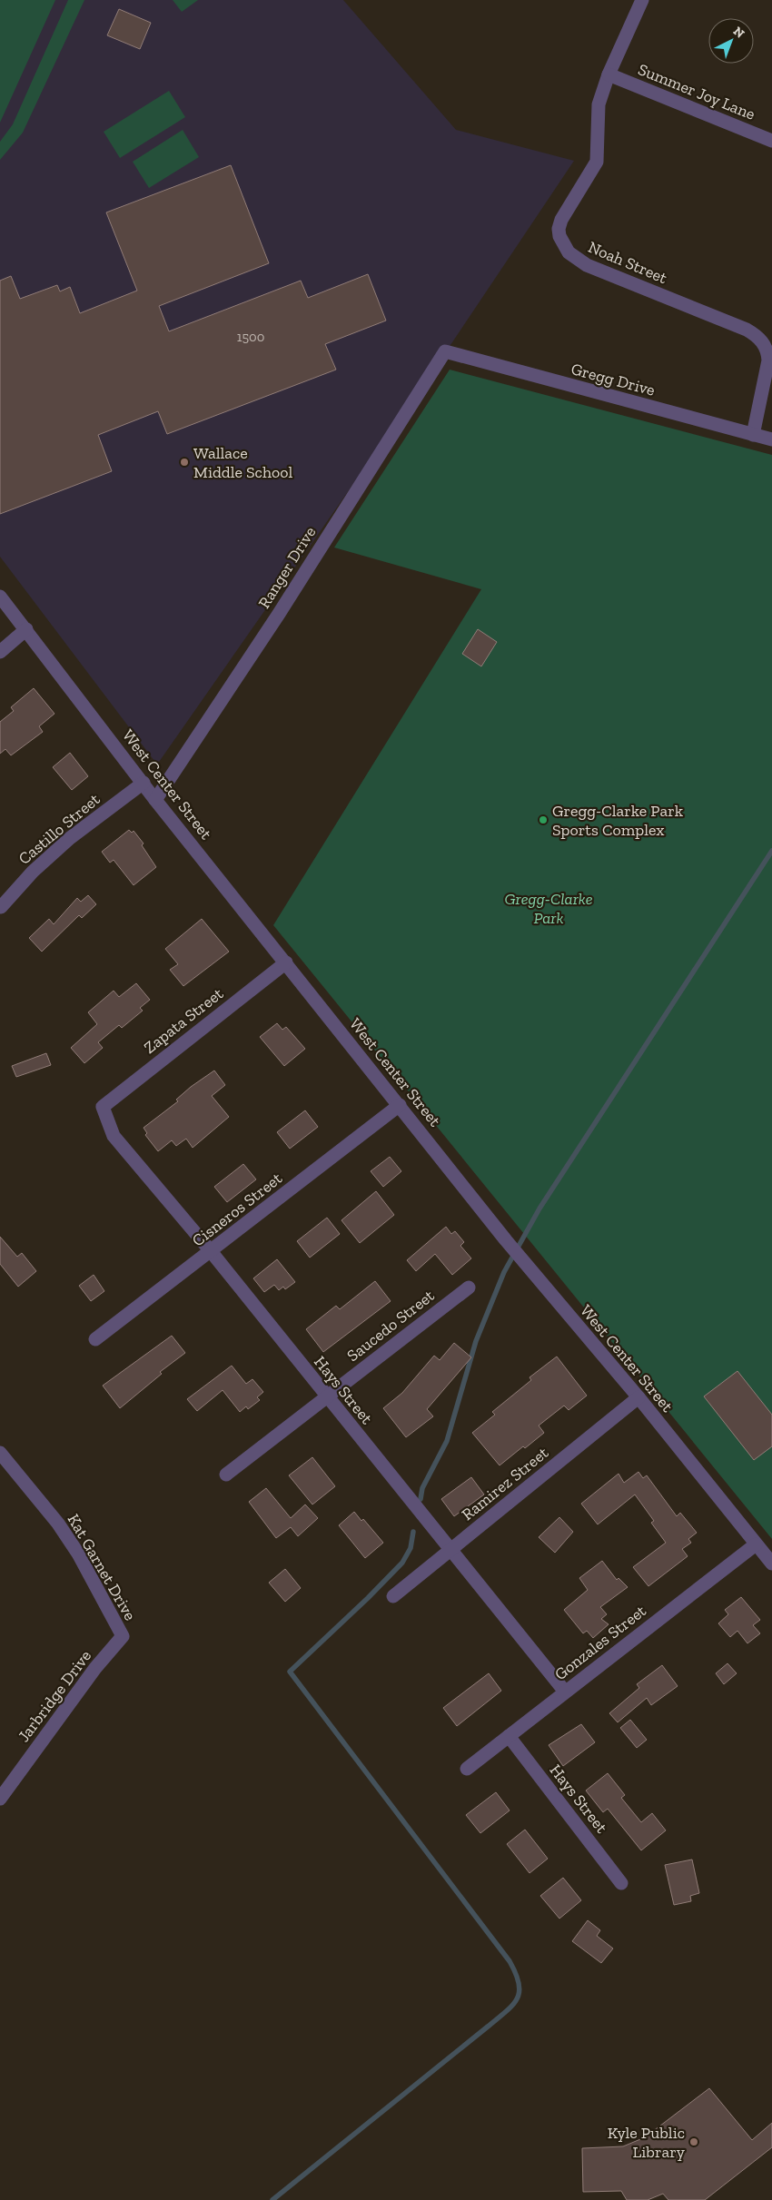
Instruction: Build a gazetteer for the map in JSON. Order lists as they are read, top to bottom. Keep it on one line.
{"streets":{"street":["Summer Joy Lane","Noah Street","Gregg Drive","Ranger Drive","West Center Street","Castillo Street","Zapata Street","Cisneros Street","Saucedo Street","Hays Street","Ramirez Street","Kat Garnet Drive","Gonzales Street","Jarbridge Drive"]},"crossings":[["Summer Joy Lane","Noah Street"],["Noah Street","Gregg Drive"],["Gregg Drive","Ranger Drive"],["Ranger Drive","West Center Street"],["West Center Street","Castillo Street"],["West Center Street","Zapata Street"],["West Center Street","Cisneros Street"],["West Center Street","Ramirez Street"],["West Center Street","Gonzales Street"],["Zapata Street","Hays Street"],["Cisneros Street","Hays Street"],["Saucedo Street","Hays Street"],["Hays Street","Ramirez Street"],["Hays Street","Gonzales Street"],["Kat Garnet Drive","Jarbridge Drive"]],"parks":["Gregg-Clarke Park"],"places":["Wallace Middle School","Gregg-Clarke Park Sports Complex","Kyle Public Library"],"house_numbers":["1500"],"north":"top right"}
